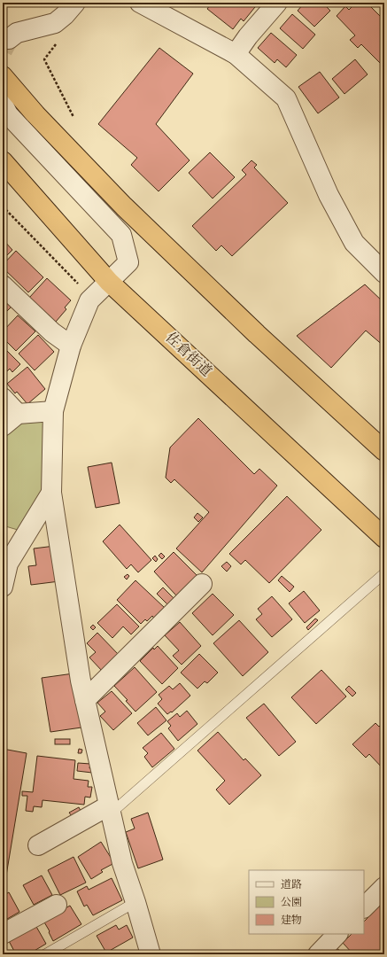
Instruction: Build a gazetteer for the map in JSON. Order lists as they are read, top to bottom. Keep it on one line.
{"streets":{"highway":["佐倉街道"]},"legend":["道路","公園","建物"]}
